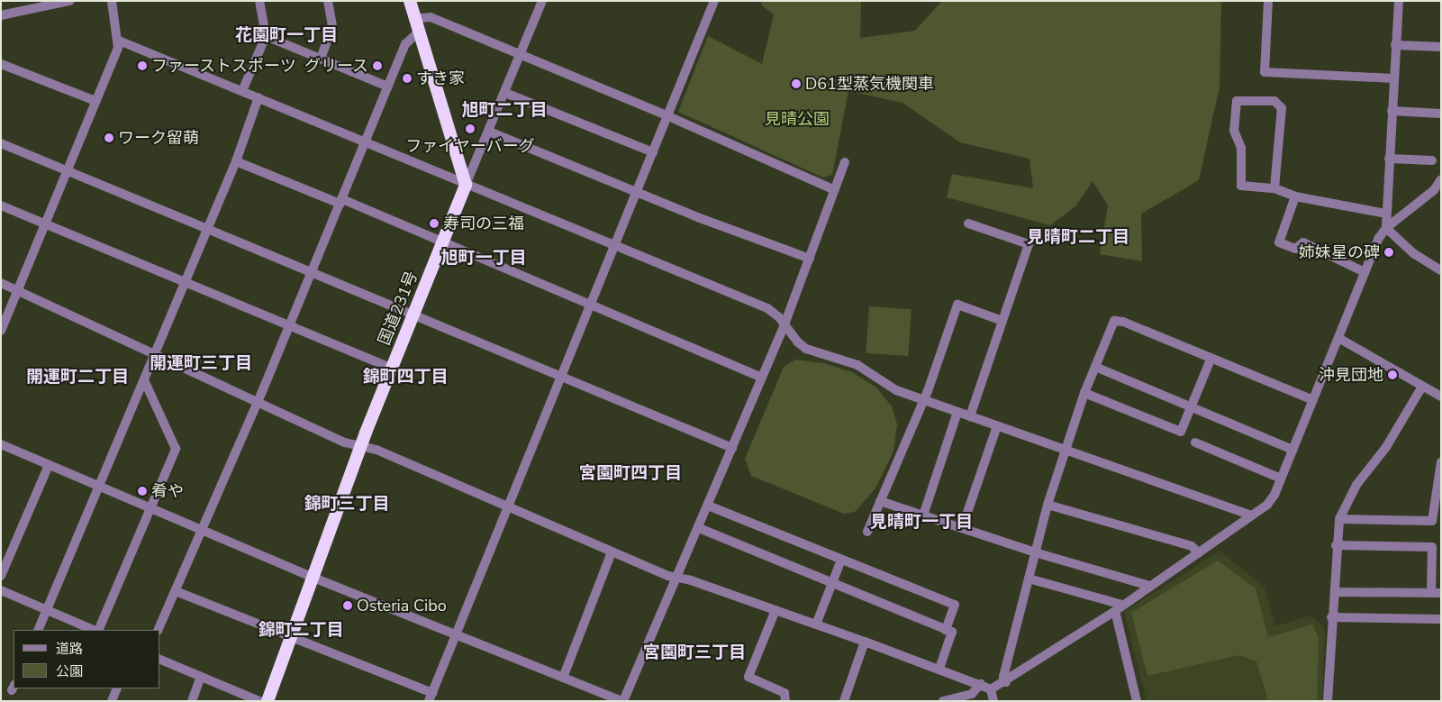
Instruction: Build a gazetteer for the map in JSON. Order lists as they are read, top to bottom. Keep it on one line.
{"streets":{"highway":["国道231号"]},"districts":["花園町一丁目","旭町二丁目","見晴町二丁目","旭町一丁目","開運町三丁目","開運町二丁目","錦町四丁目","宮園町四丁目","錦町三丁目","見晴町一丁目","錦町二丁目","宮園町三丁目"],"parks":["見晴公園"],"places":["ファーストスポーツ","グリース","すき家","D61型蒸気機関車","ファイヤーバーグ","ワーク留萌","寿司の三福","姉妹星の碑","沖見団地","肴や","Osteria Cibo"],"legend":["道路","公園"]}
